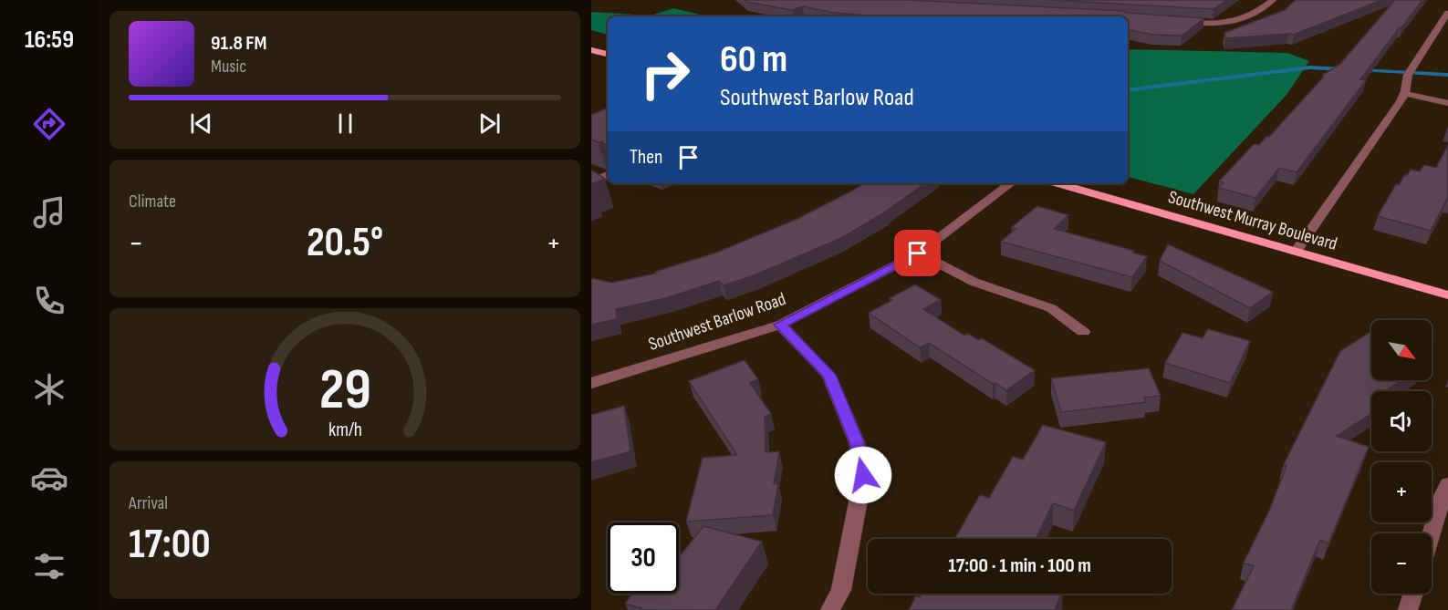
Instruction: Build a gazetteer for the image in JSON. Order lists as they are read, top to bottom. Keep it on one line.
{"streets":{"main road":["Southwest Murray Boulevard"],"street":["Southwest Barlow Road"]},"north":"bottom right","page":{"tabs":"16:59","turn":["60 m","Southwest Barlow Road"],"song":["91.8 FM","Music"],"then":"Then","tile":["Climate",["Arrival","17:00"]],"heat":["−","20.5°","+"],"map_buttons":["+","−"],"limit":"30","trip":"17:00 · 1 min · 100 m","gauge":["29","km/h"]}}
